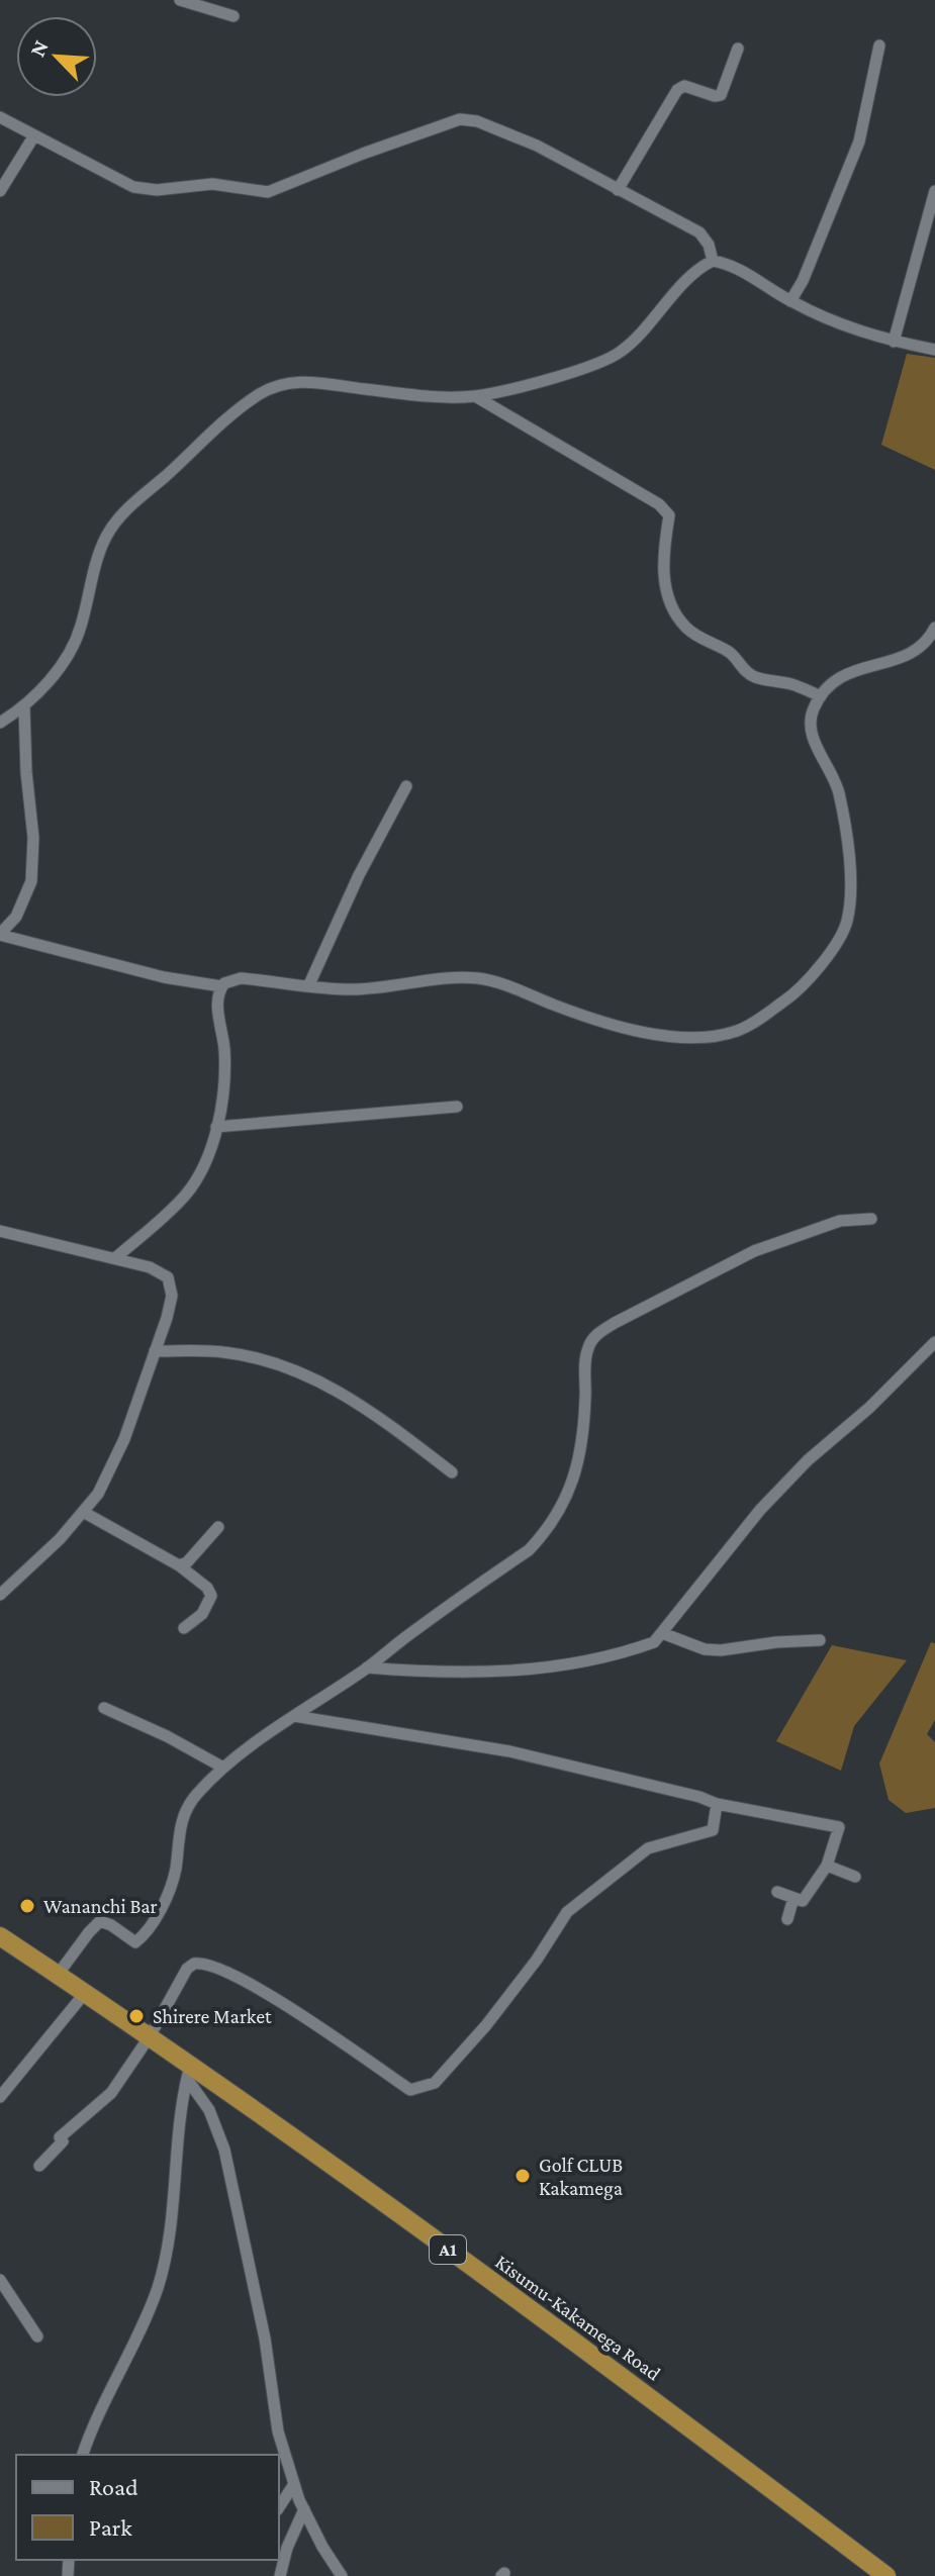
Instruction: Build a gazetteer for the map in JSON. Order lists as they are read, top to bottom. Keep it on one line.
{"streets":{"highway":["A1","Kisumu-Kakamega Road"]},"places":["Wananchi Bar","Shirere Market","Golf CLUB Kakamega"],"legend":["Road","Park"],"north":"top left"}
